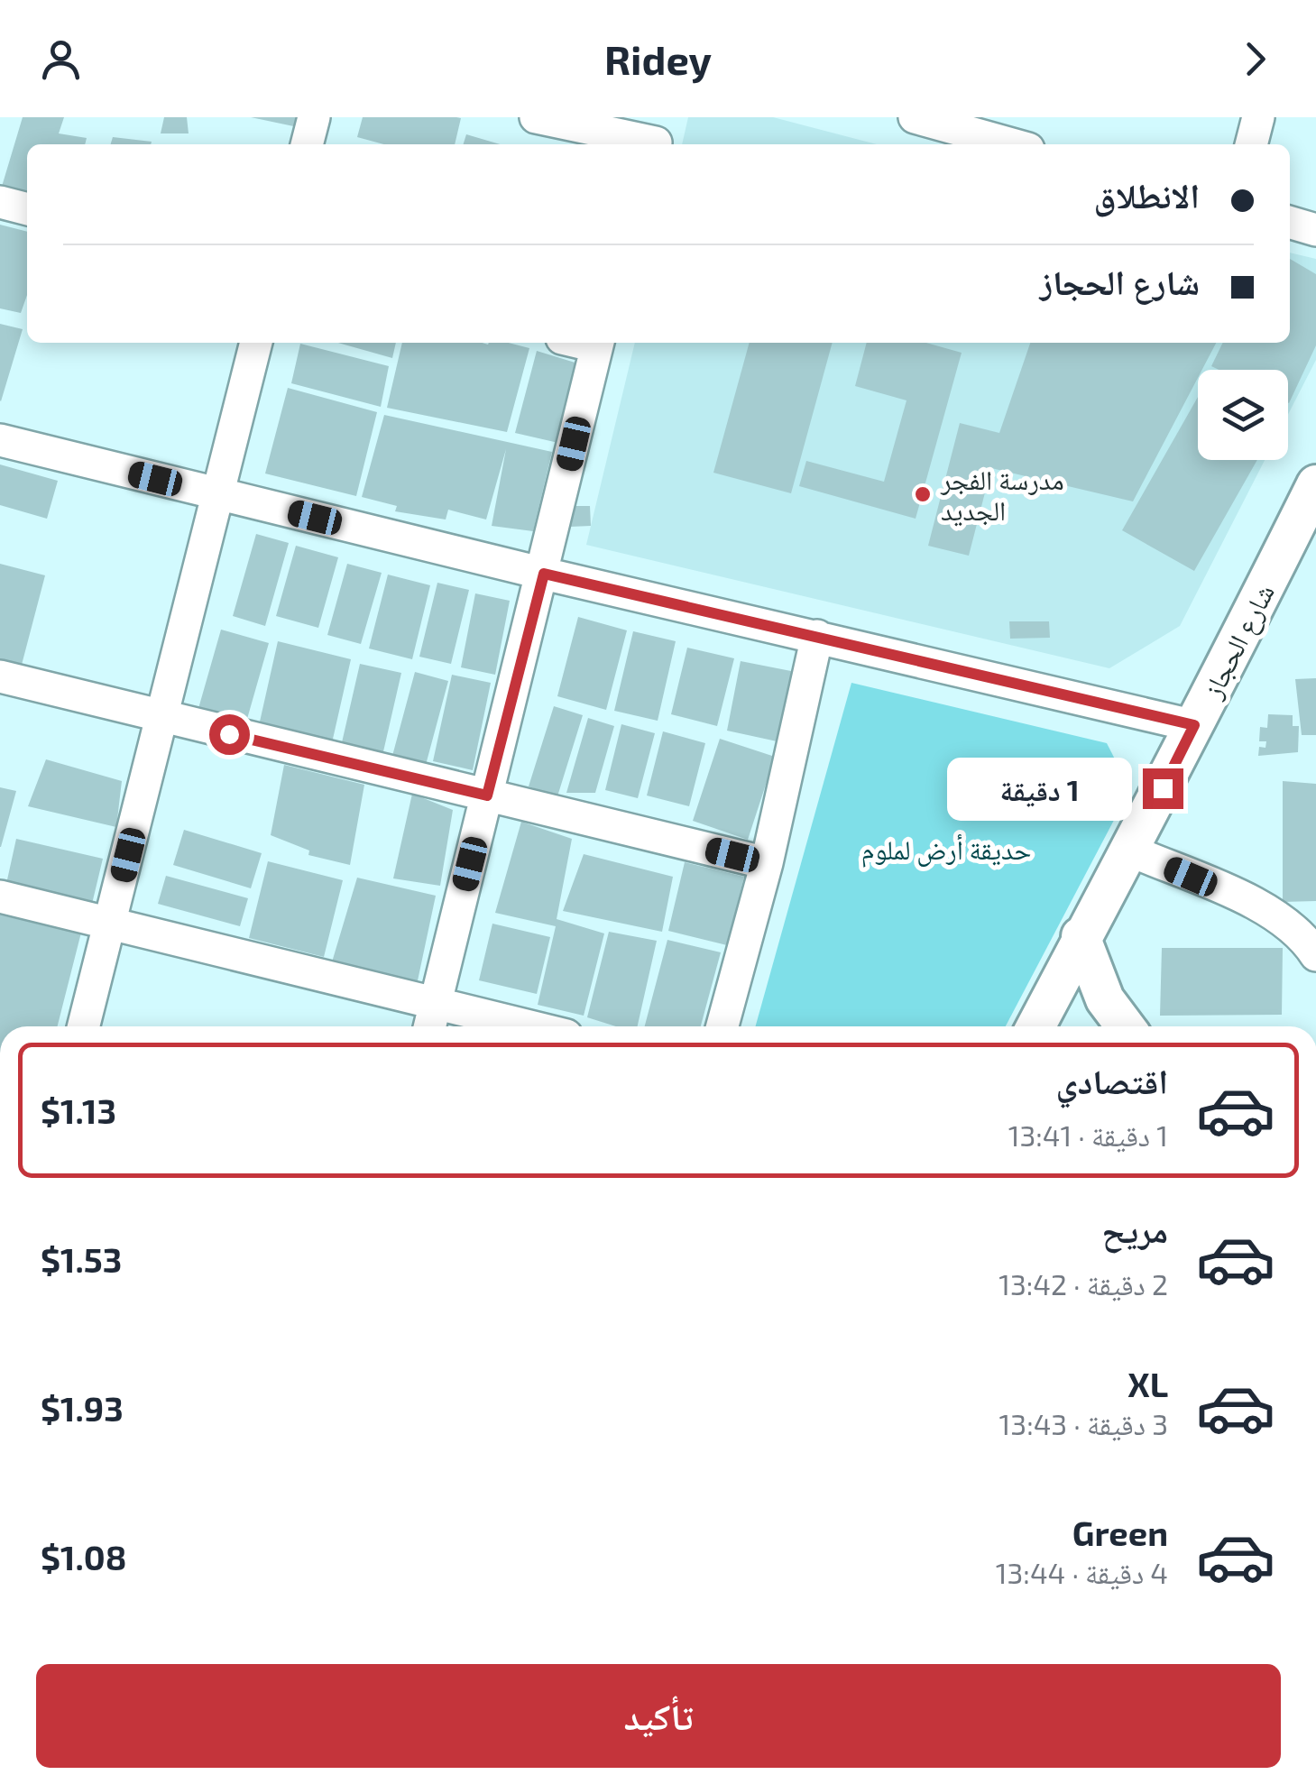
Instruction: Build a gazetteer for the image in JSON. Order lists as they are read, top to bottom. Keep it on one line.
{"streets":{"main road":["شارع الحجاز"]},"parks":["حديقة أرض لملوم"],"places":["مدرسة الفجر الجديد"],"page":{"header":"Ridey","banner":["الانطلاق","شارع الحجاز"],"bubble":"1 دقيقة","list":[{"name":"اقتصادي","note":"1 دقيقة · 13:41","value":"$1.13"},{"name":"مريح","note":"2 دقيقة · 13:42","value":"$1.53"},{"name":"XL","note":"3 دقيقة · 13:43","value":"$1.93"},{"name":"Green","note":"4 دقيقة · 13:44","value":"$1.08"}],"buttons":"تأكيد"}}
